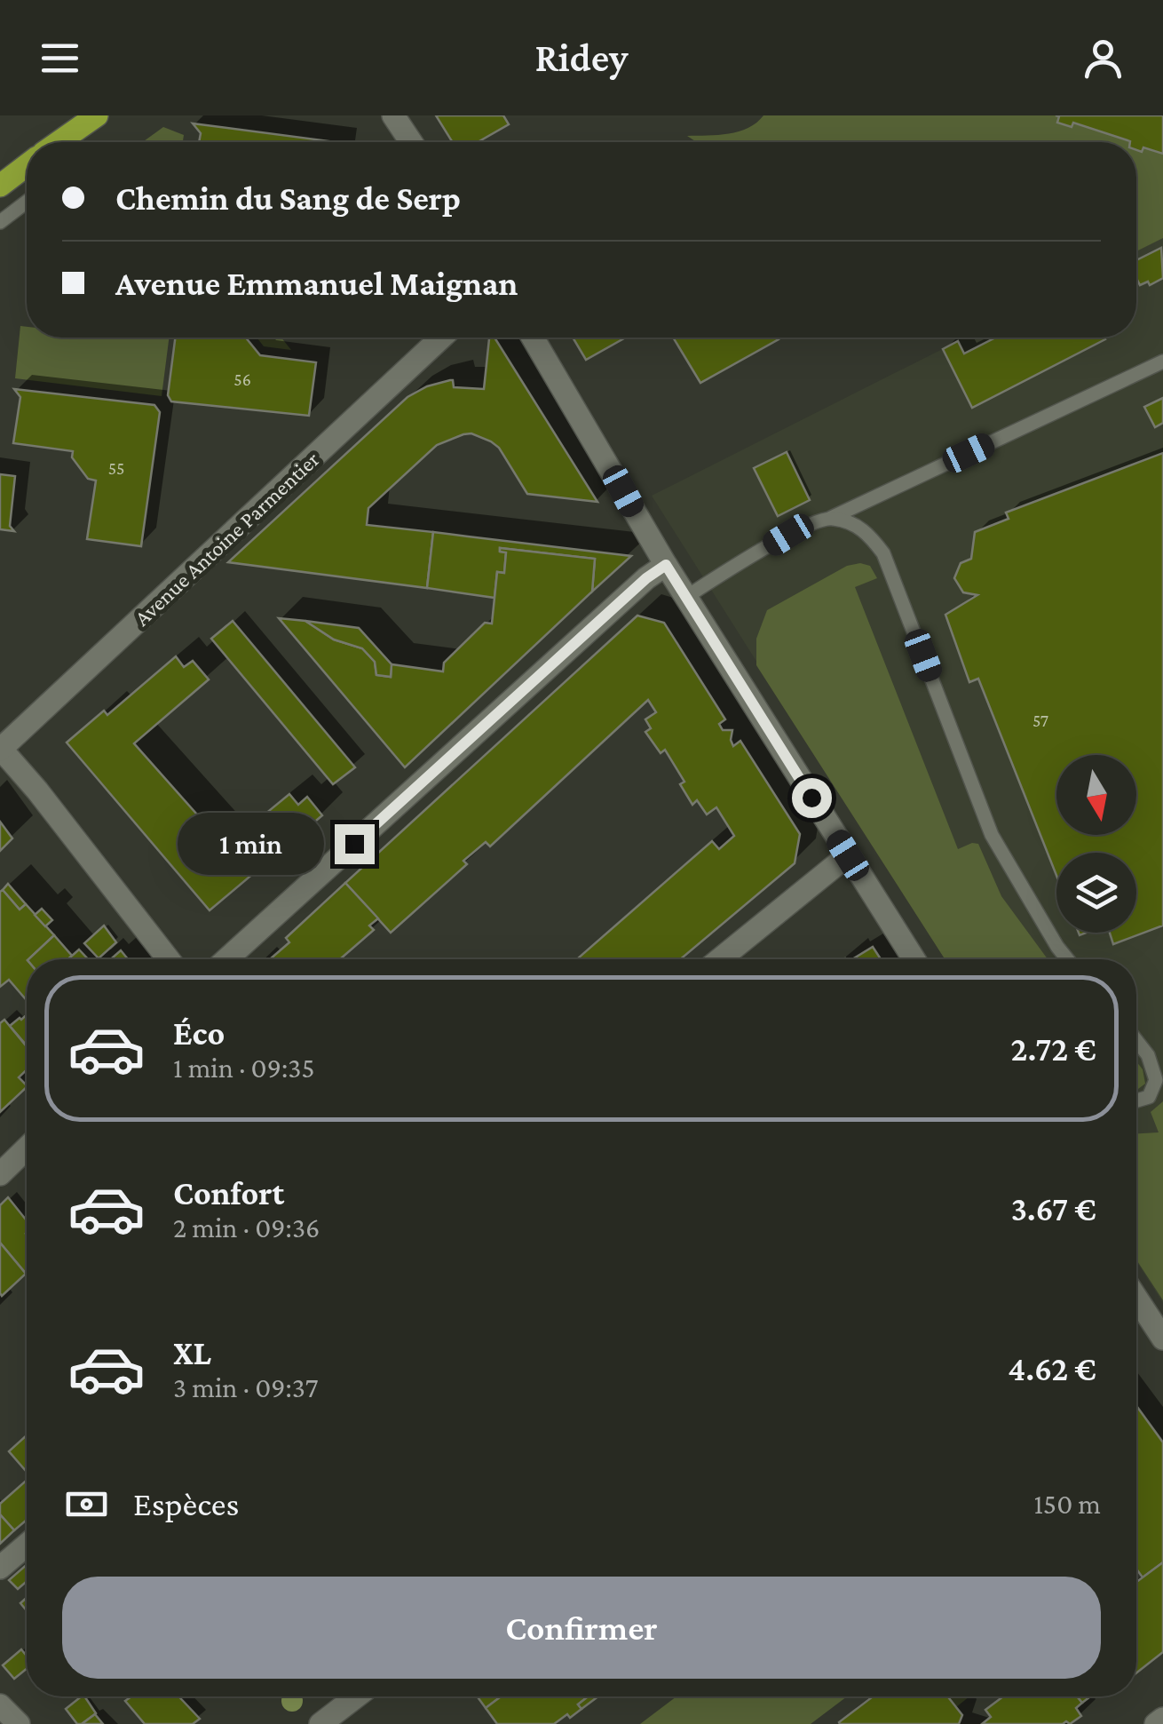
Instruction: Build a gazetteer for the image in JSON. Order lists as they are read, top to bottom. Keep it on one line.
{"streets":{"street":["Avenue Antoine Parmentier"]},"house_numbers":["56","55","57"],"north":"bottom","page":{"header":"Ridey","banner":["Chemin du Sang de Serp","Avenue Emmanuel Maignan"],"bubble":"1 min","list":[{"name":"Éco","note":"1 min · 09:35","value":"2.72 €"},{"name":"Confort","note":"2 min · 09:36","value":"3.67 €"},{"name":"XL","note":"3 min · 09:37","value":"4.62 €"}],"pay":["Espèces","150 m"],"buttons":"Confirmer"}}
